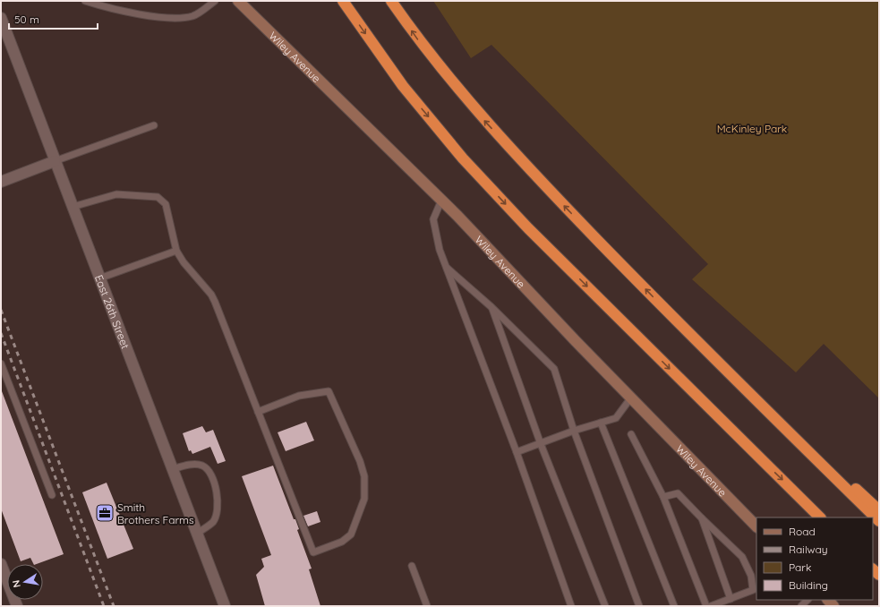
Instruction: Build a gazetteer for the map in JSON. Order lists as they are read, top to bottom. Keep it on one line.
{"streets":{"street":["Wiley Avenue","East 26th Street"]},"parks":["McKinley Park"],"places":{"office":["Smith Brothers Farms"]},"legend":["Road","Railway","Park","Building"],"scale_bar":"50 m","north":"left"}
